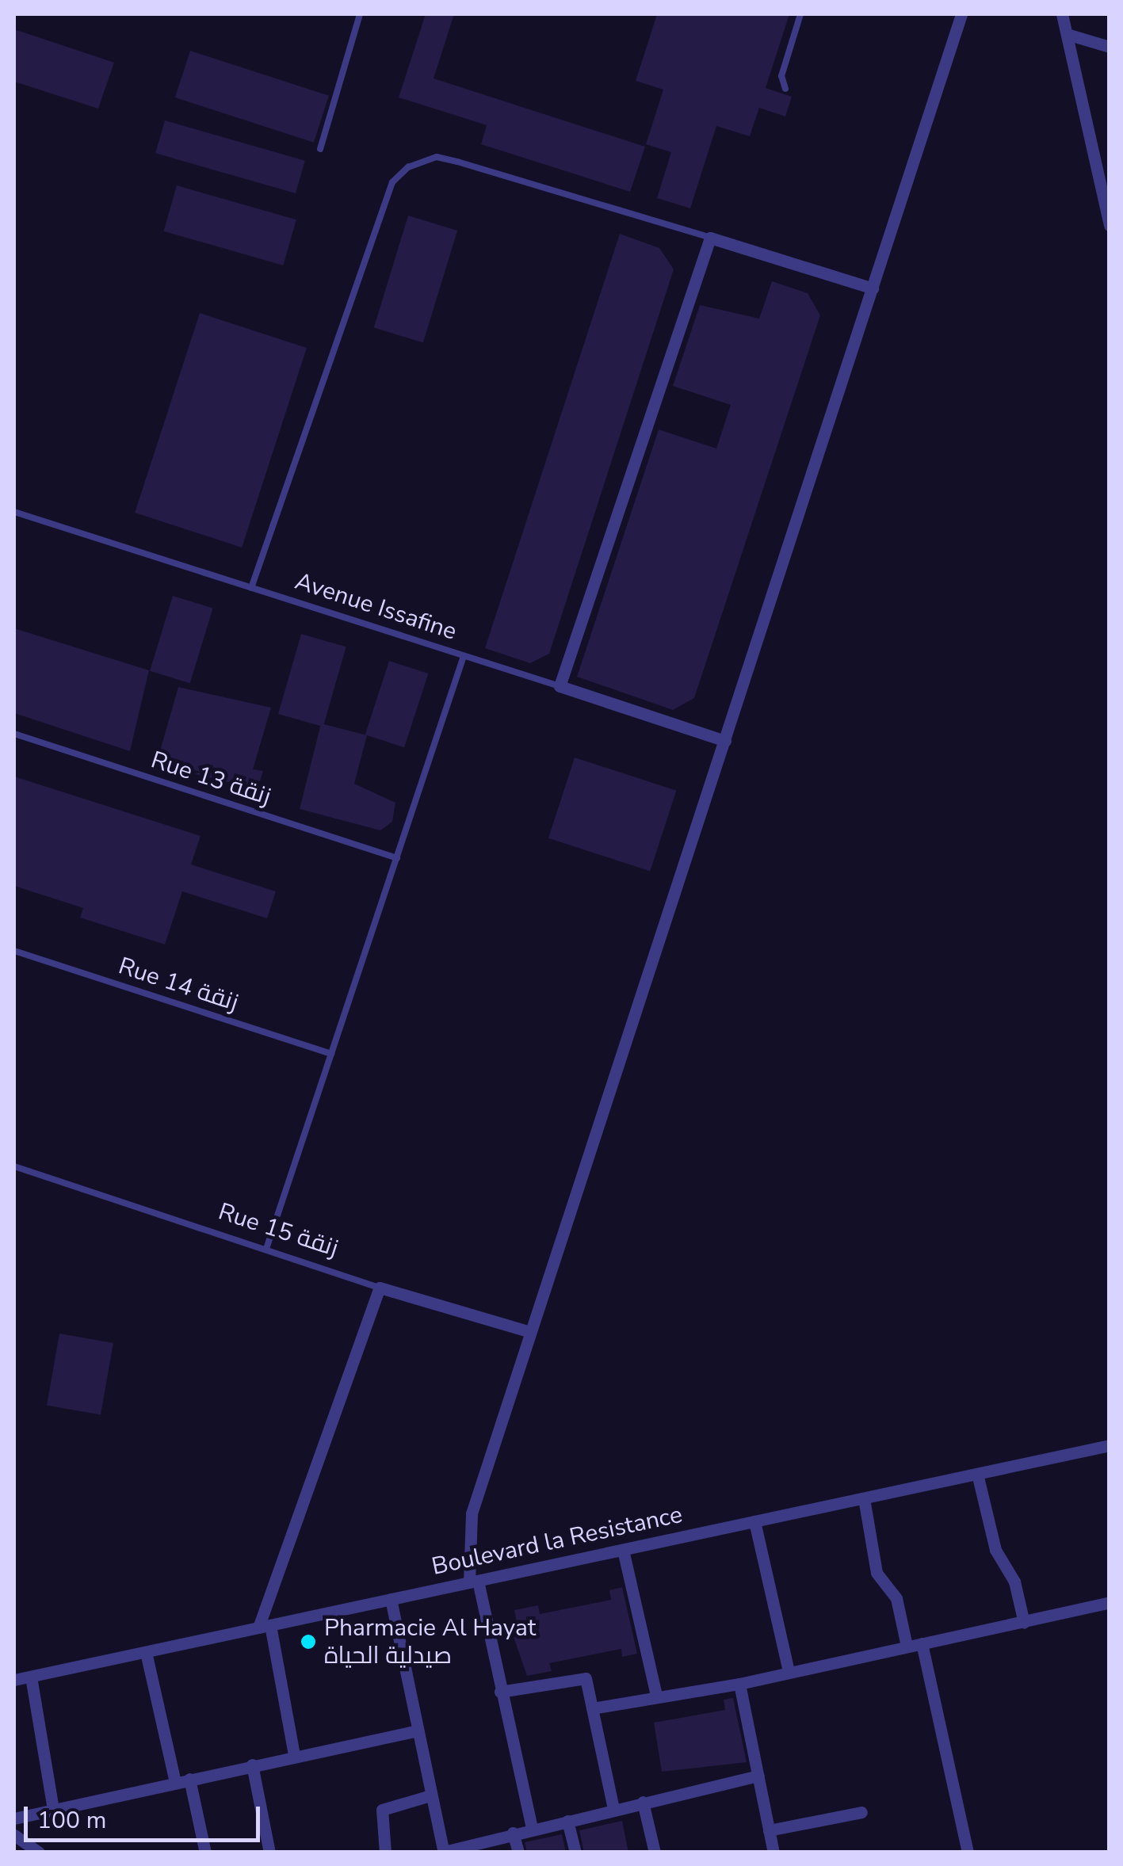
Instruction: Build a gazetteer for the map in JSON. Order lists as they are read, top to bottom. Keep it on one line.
{"streets":{"street":["Avenue Issafine","Rue 15 زنقة","Boulevard la Resistance"],"lane":["Rue 13 زنقة","Rue 14 زنقة"]},"places":["Pharmacie Al Hayat صيدلية الحياة"],"scale_bar":"100 m"}
